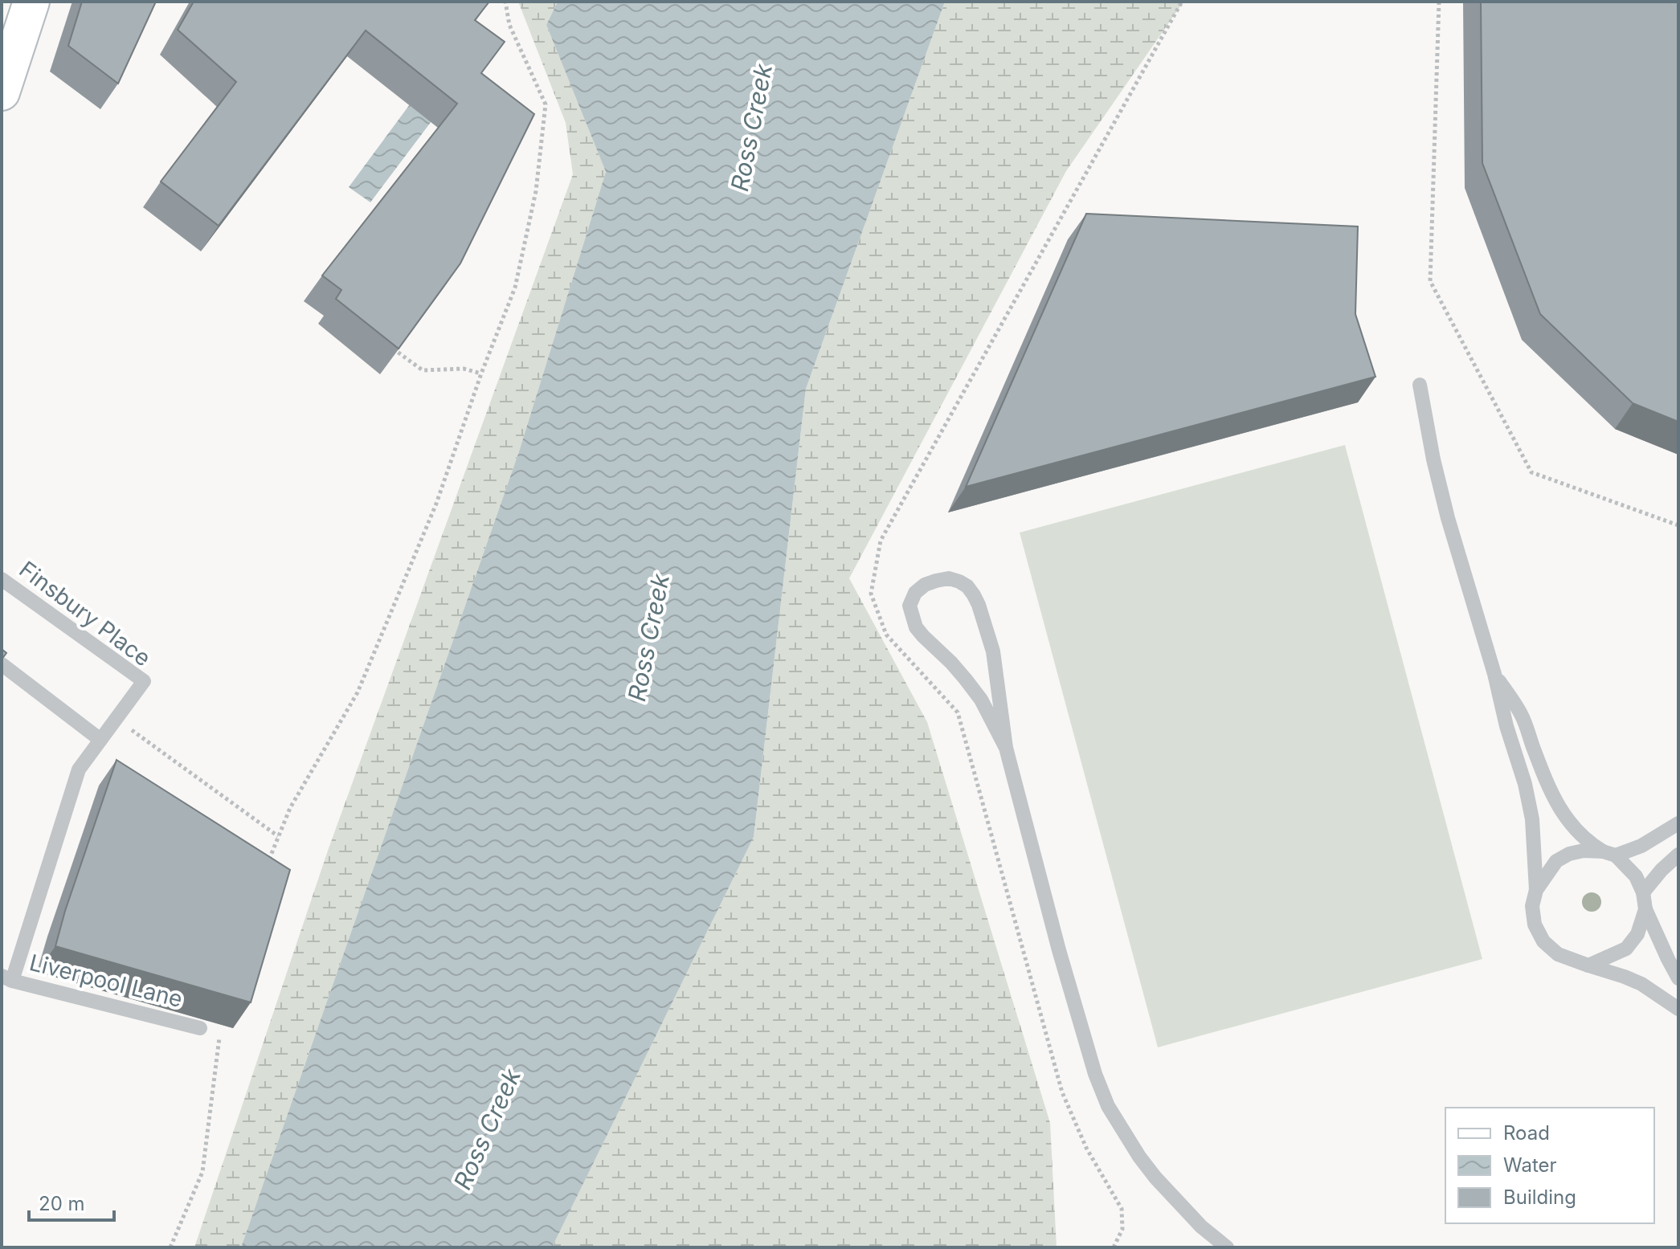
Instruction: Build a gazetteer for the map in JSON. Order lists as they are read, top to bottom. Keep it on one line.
{"streets":{"lane":["Finsbury Place","Liverpool Lane"]},"crossings":[["Finsbury Place","Liverpool Lane"]],"water":["Ross Creek"],"legend":["Road","Water","Building"],"scale_bar":"20 m"}
